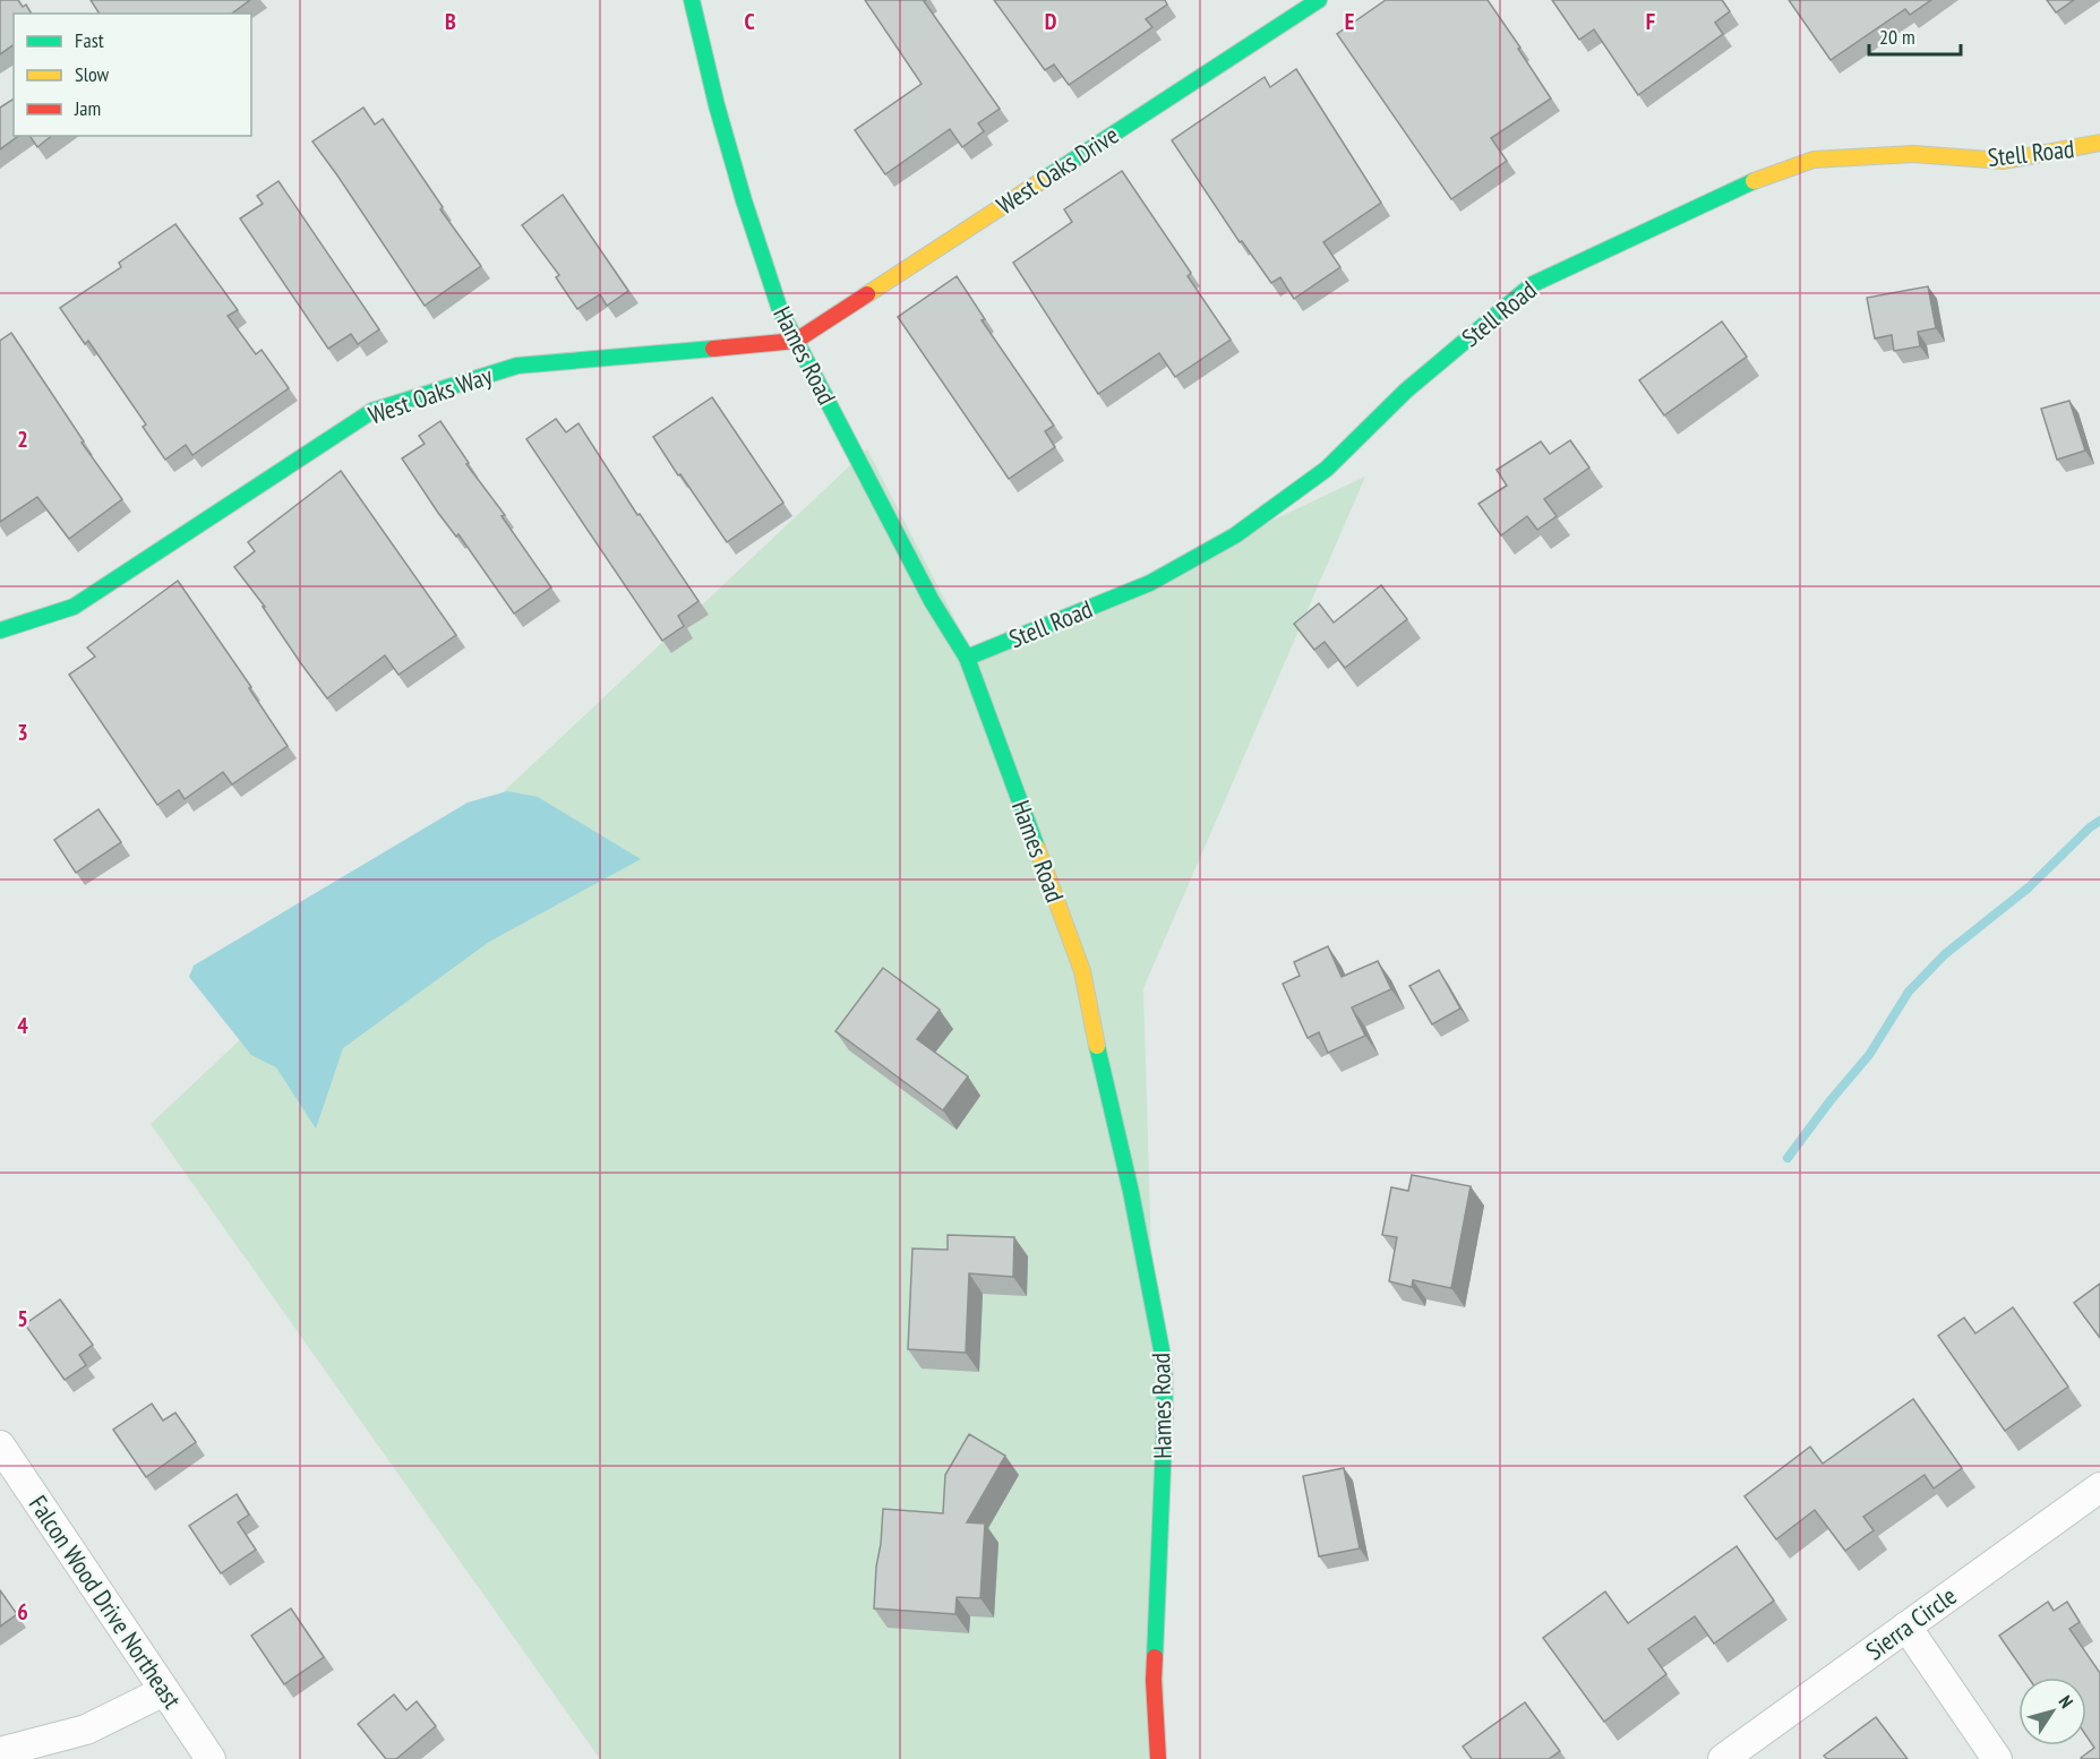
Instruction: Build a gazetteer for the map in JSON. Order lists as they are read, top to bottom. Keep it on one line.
{"streets":{"street":["Stell Road","West Oaks Drive","Hames Road","West Oaks Way","Falcon Wood Drive Northeast","Sierra Circle"]},"crossings":[["Stell Road","Hames Road"],["West Oaks Drive","Hames Road"],["West Oaks Drive","West Oaks Way"],["Hames Road","West Oaks Way"]],"legend":["Fast","Slow","Jam"],"scale_bar":"20 m","north":"top right","grid":{"columns":["B","C","D","E","F"],"rows":["2","3","4","5","6"]}}
